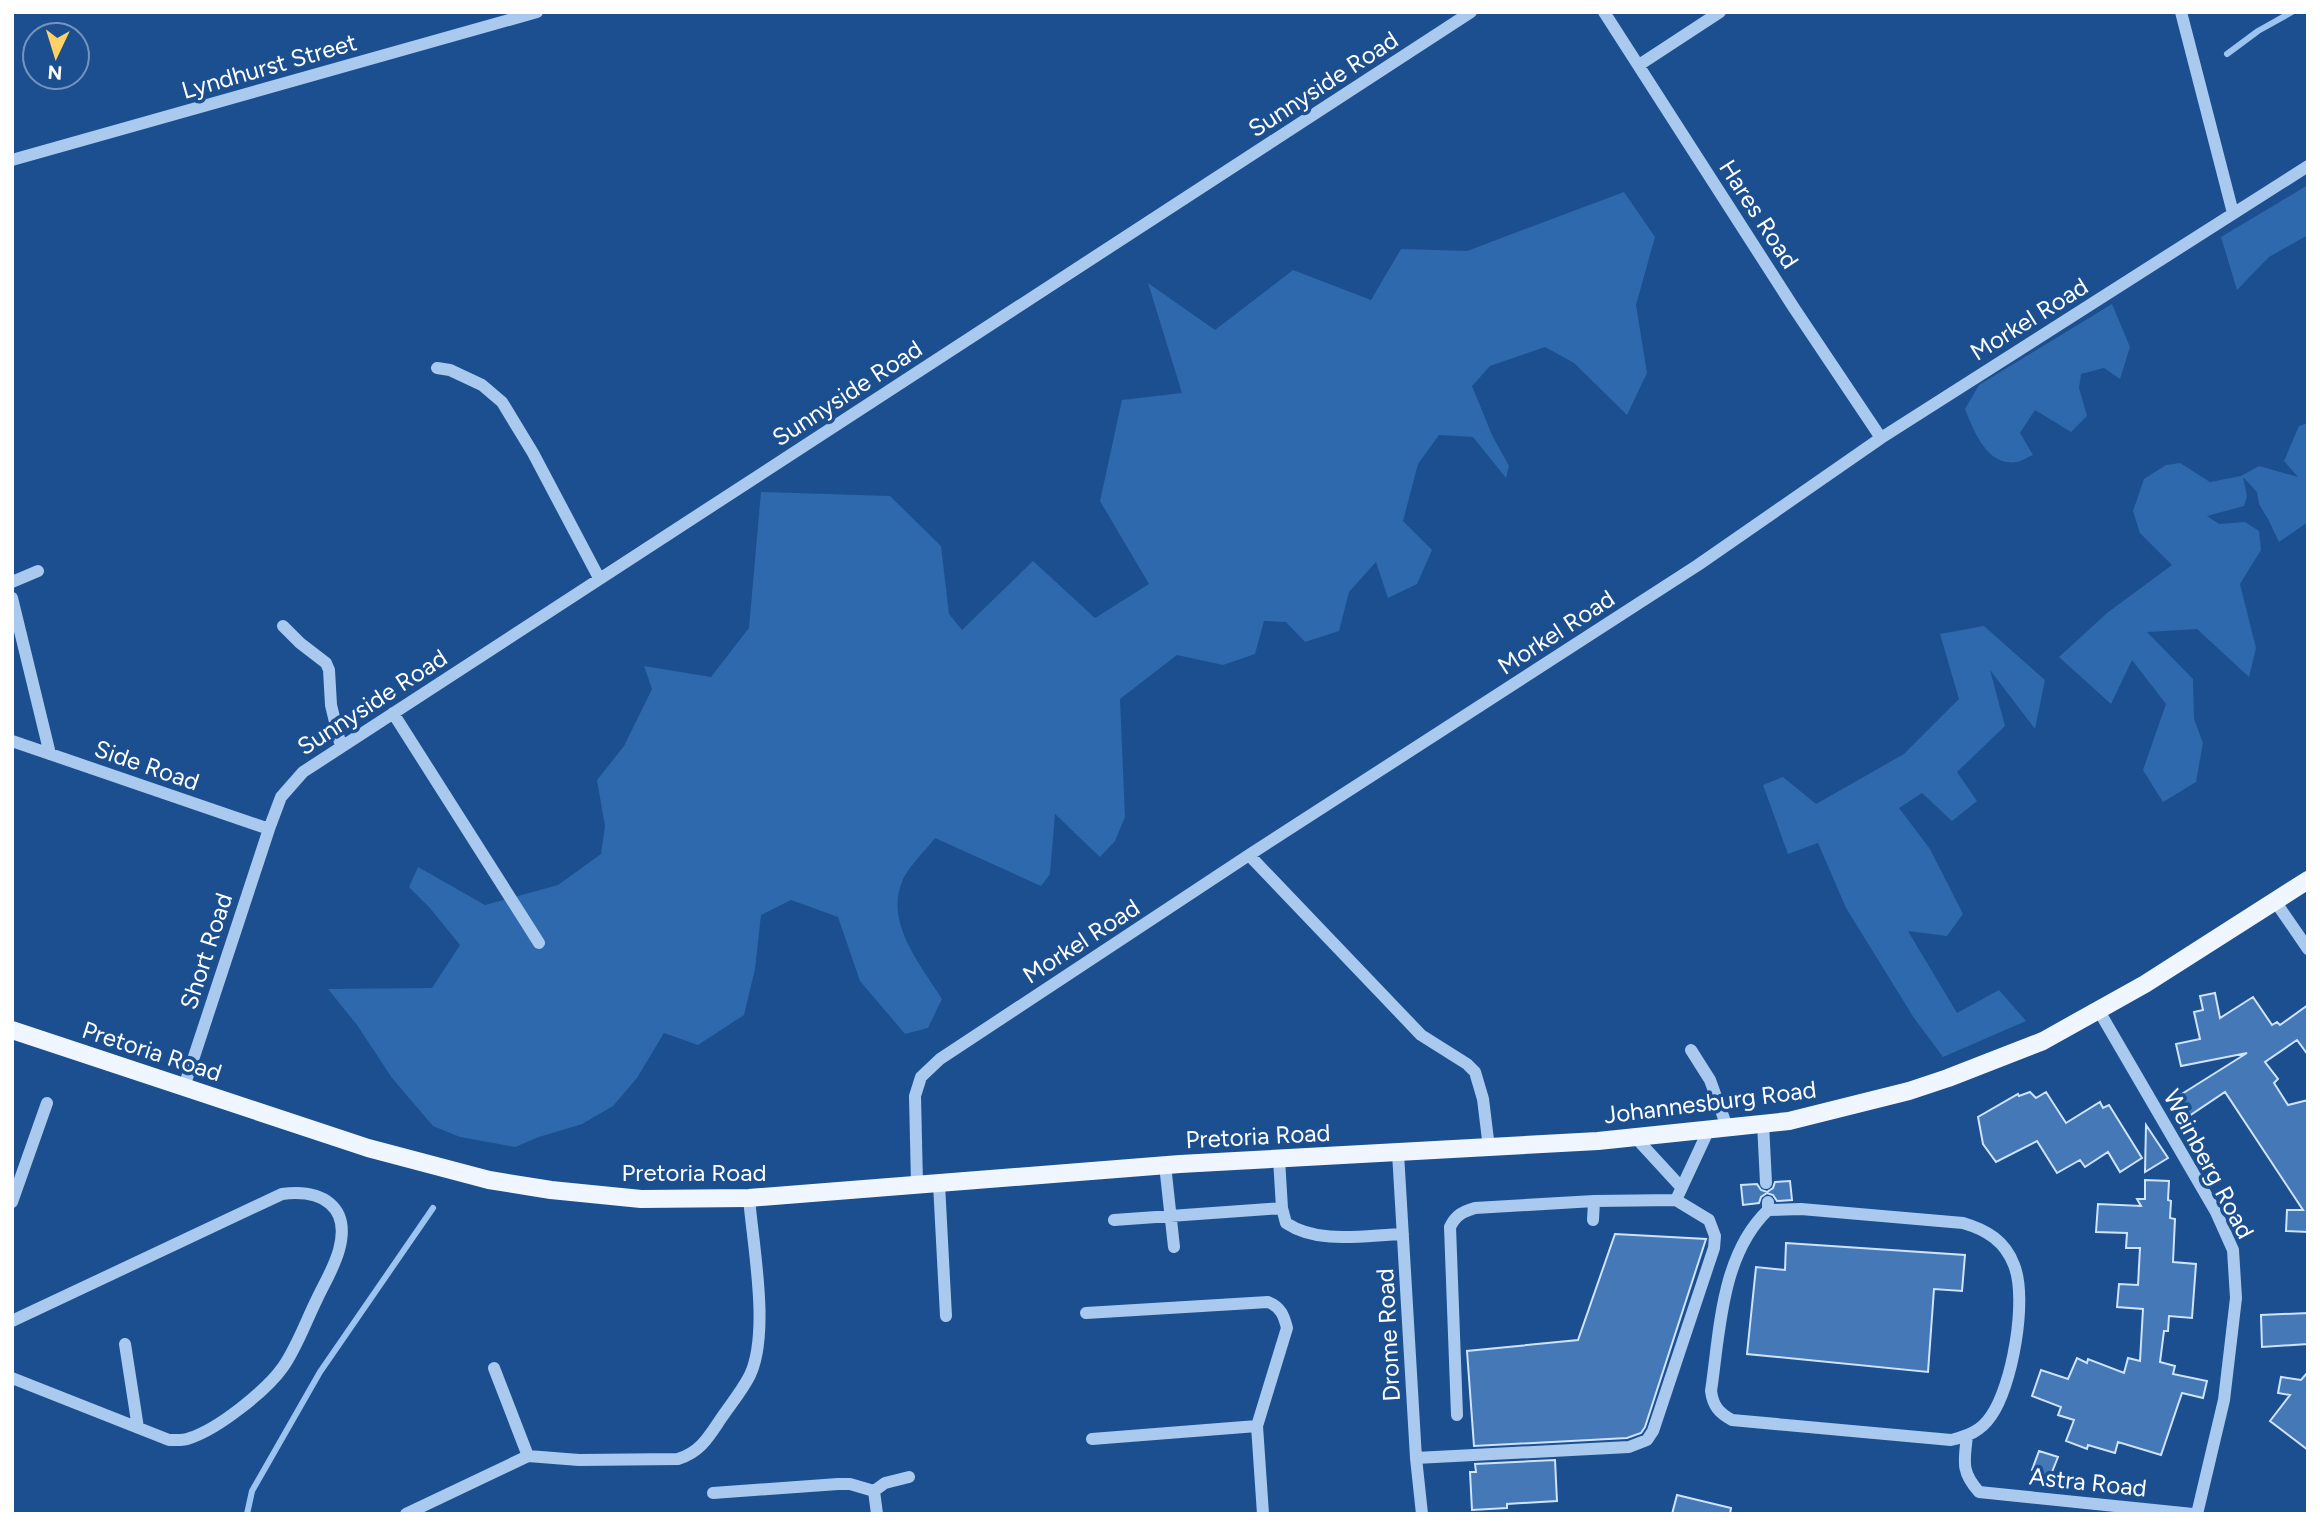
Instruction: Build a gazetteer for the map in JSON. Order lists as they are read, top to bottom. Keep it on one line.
{"streets":{"main road":["Pretoria Road","Johannesburg Road"],"street":["Lyndhurst Street","Sunnyside Road","Hares Road","Morkel Road","Side Road","Short Road","Weinberg Road","Drome Road","Astra Road"]},"crossings":[["Sunnyside Road","Side Road"],["Sunnyside Road","Short Road"],["Hares Road","Morkel Road"],["Morkel Road","Pretoria Road"],["Side Road","Short Road"],["Short Road","Pretoria Road"],["Pretoria Road","Johannesburg Road"],["Pretoria Road","Drome Road"],["Johannesburg Road","Weinberg Road"],["Johannesburg Road","Drome Road"],["Weinberg Road","Astra Road"]],"north":"bottom"}
